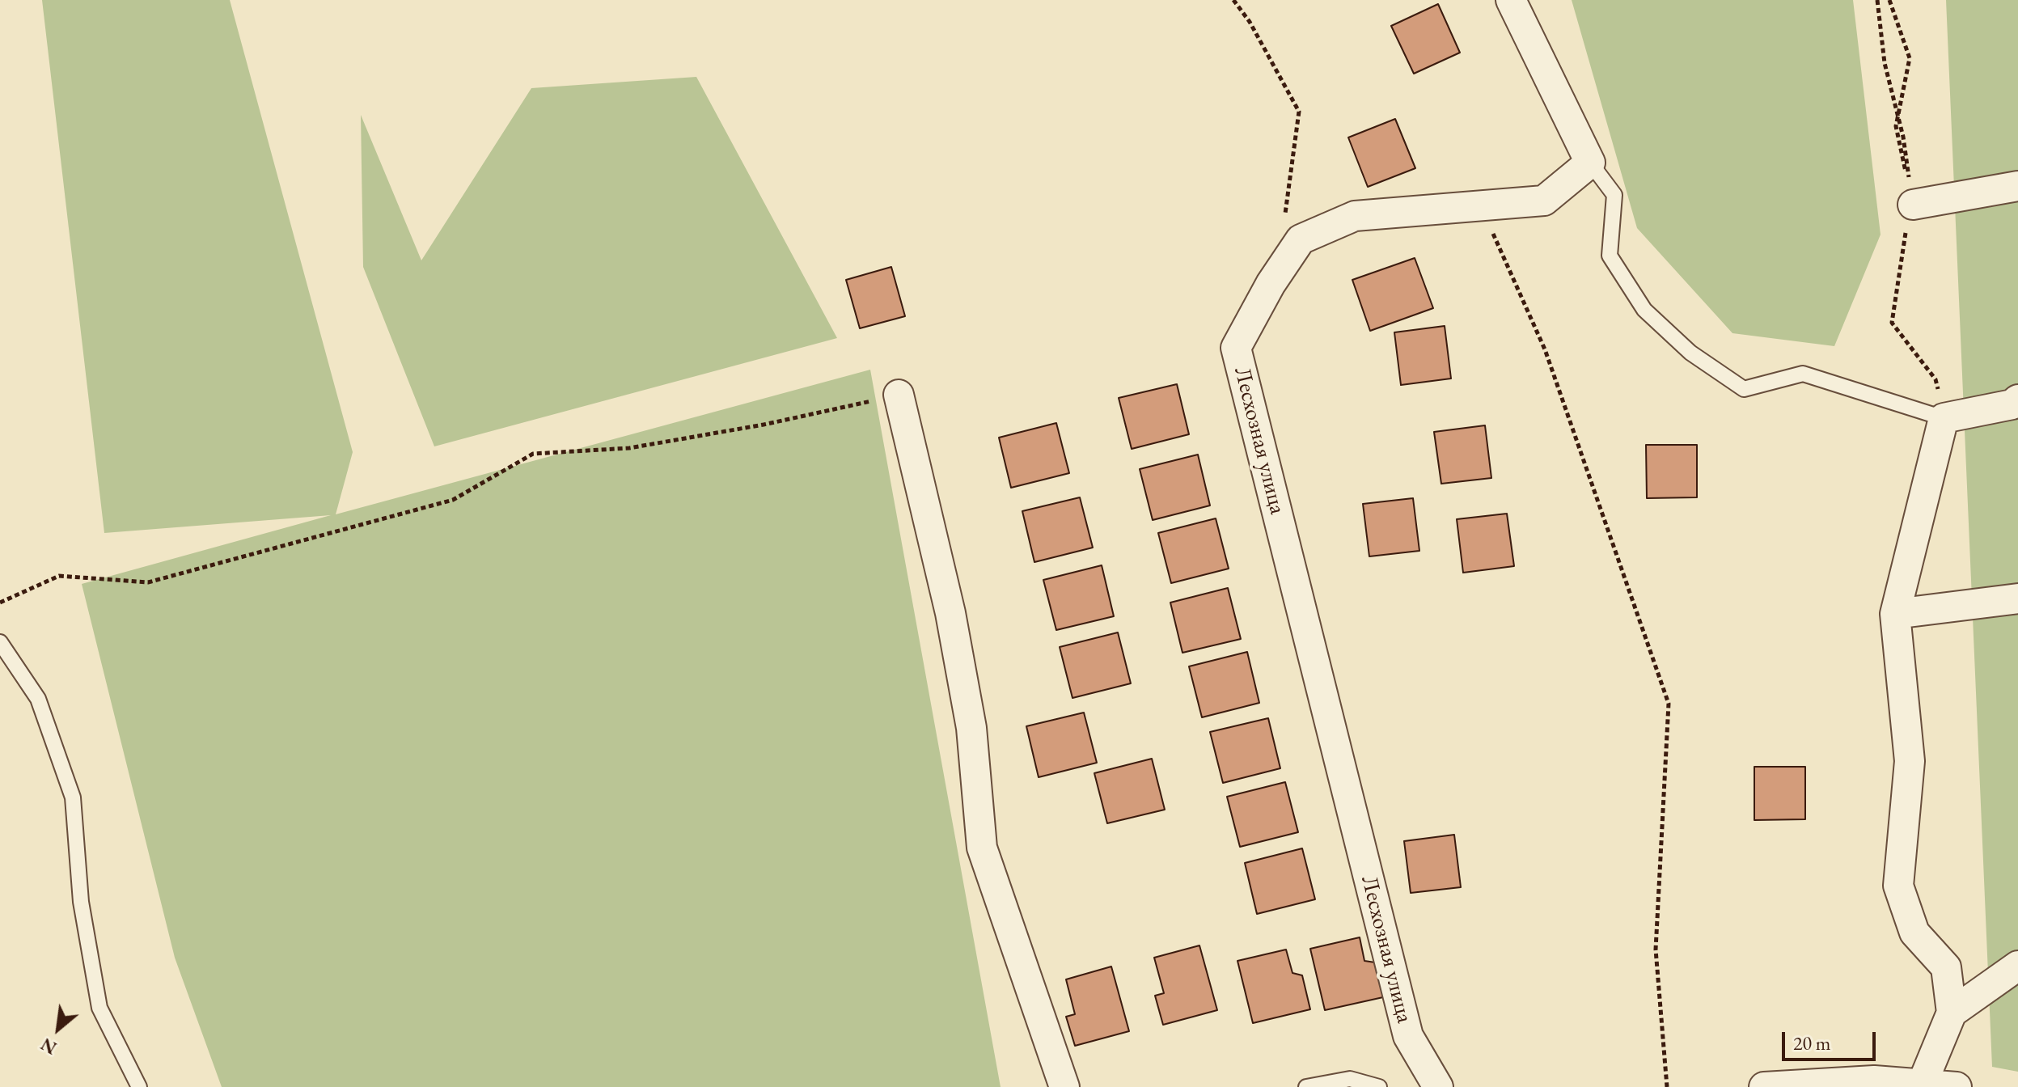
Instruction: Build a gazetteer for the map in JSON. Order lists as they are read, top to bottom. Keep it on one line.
{"streets":{"street":["Лесхозная улица"]},"scale_bar":"20 m","north":"bottom left"}
